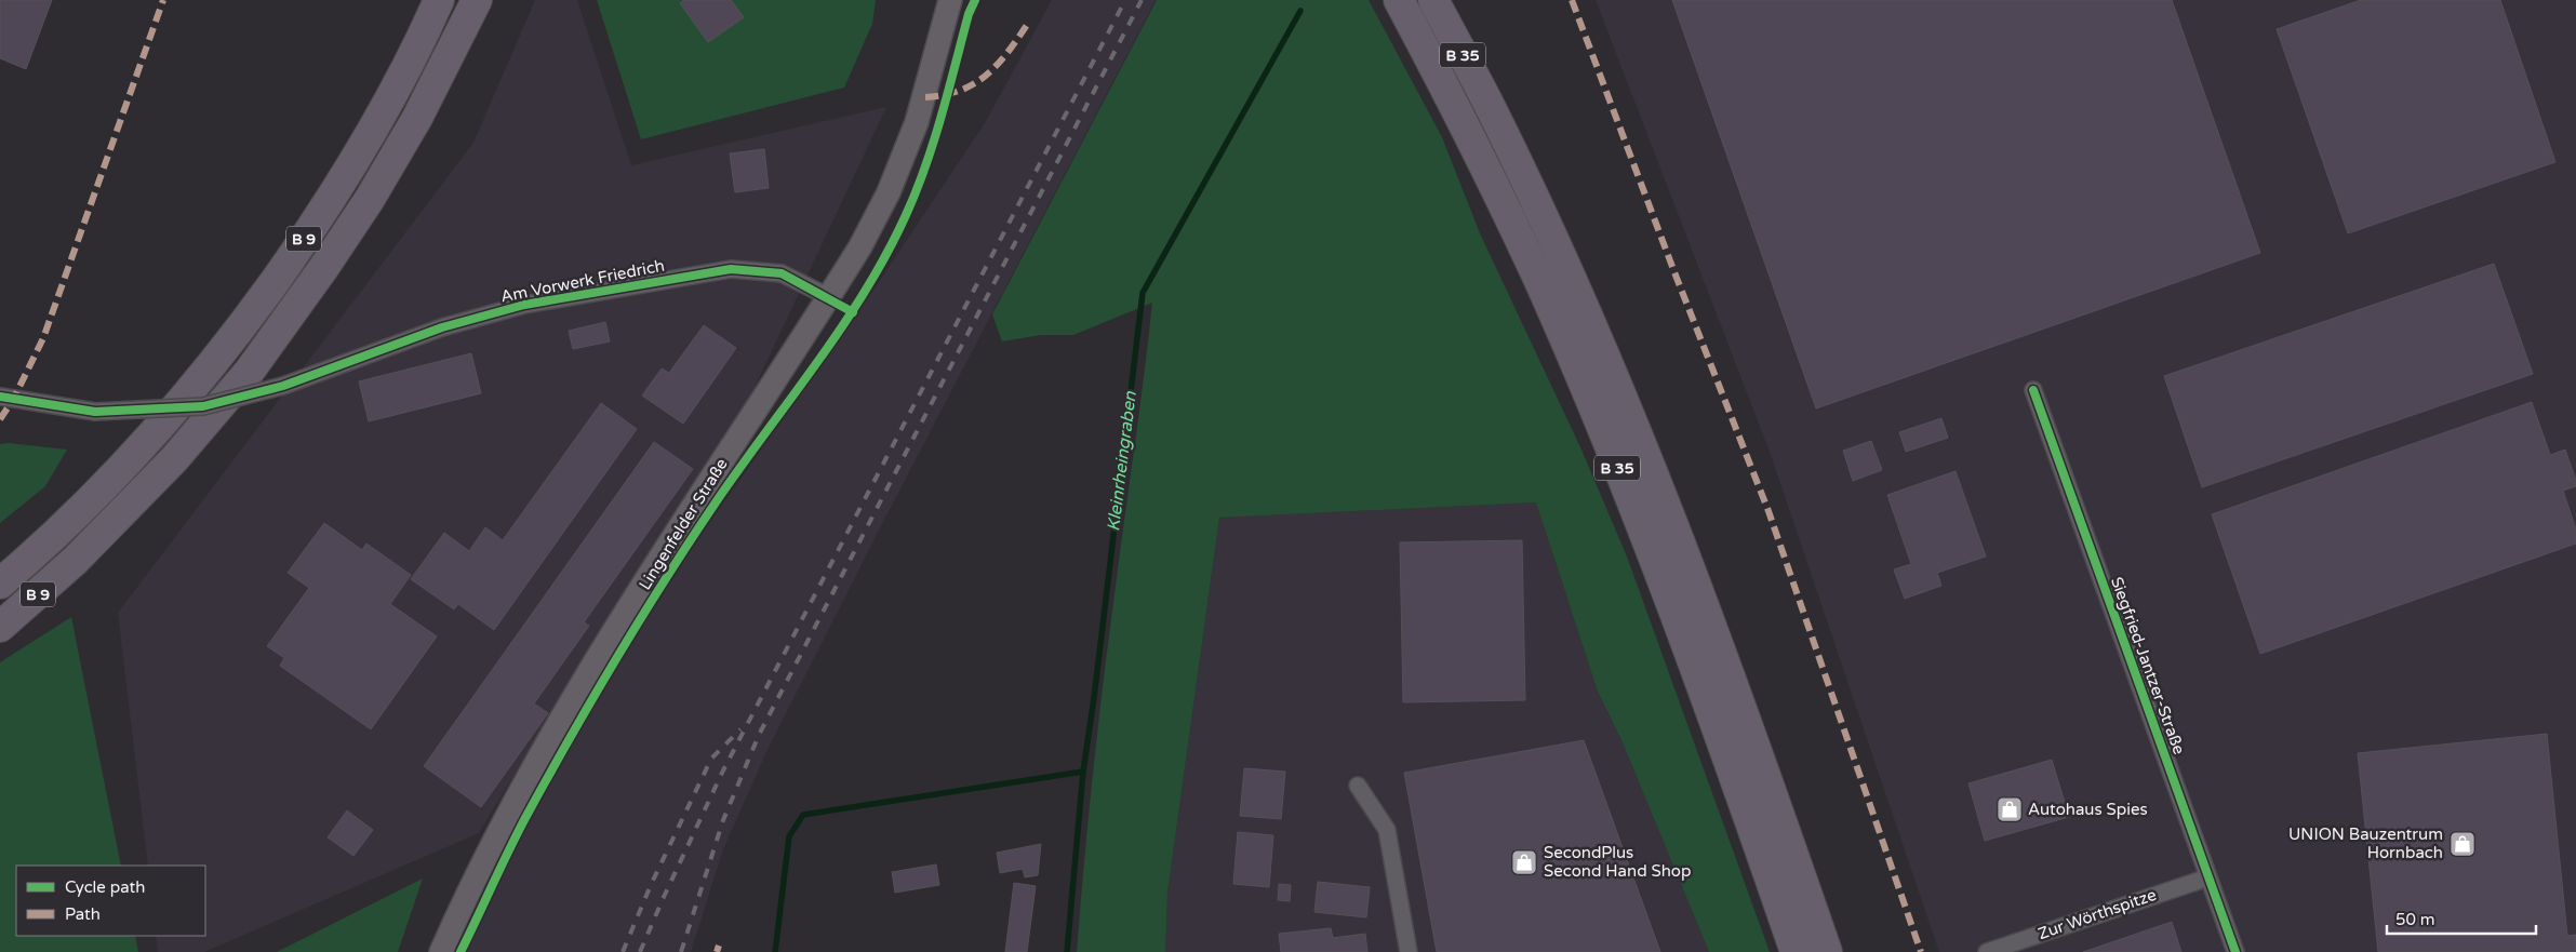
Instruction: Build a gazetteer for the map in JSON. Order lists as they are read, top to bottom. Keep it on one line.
{"streets":{"highway":["B 35","B 9"],"main road":["Lingenfelder Straße"],"street":["Am Vorwerk Friedrich","Siegfried-Jantzer-Straße","Zur Wörthspitze"]},"crossings":[["Am Vorwerk Friedrich","Lingenfelder Straße"],["Siegfried-Jantzer-Straße","Zur Wörthspitze"]],"water":["Kleinrheingraben"],"places":{"shop":["Autohaus Spies","UNION Bauzentrum Hornbach","SecondPlus Second Hand Shop"]},"legend":["Cycle path","Path"],"scale_bar":"50 m"}
